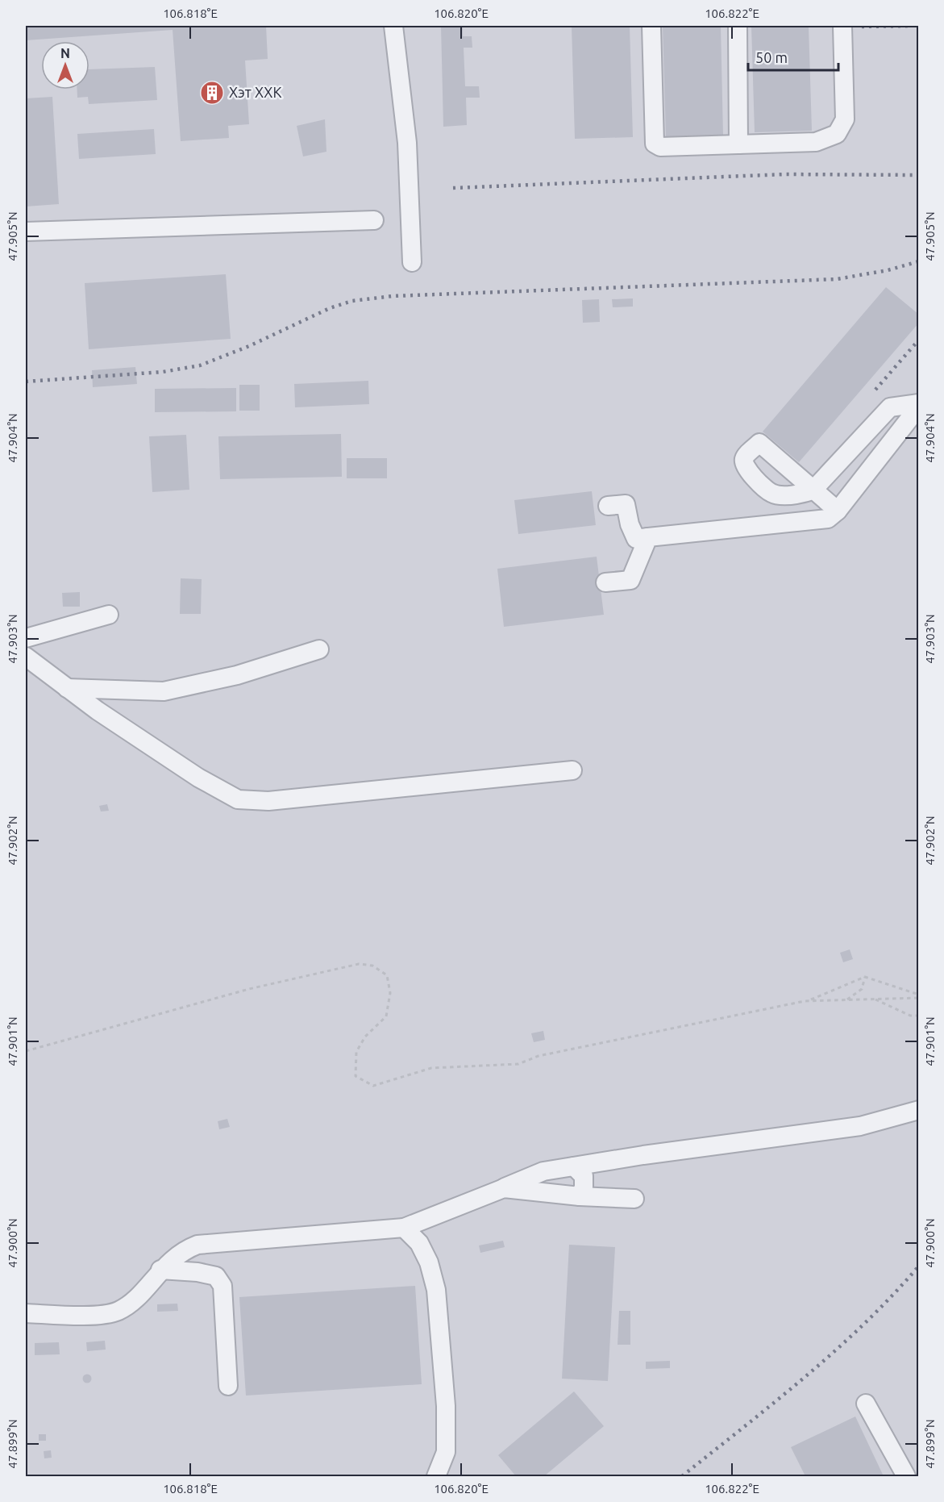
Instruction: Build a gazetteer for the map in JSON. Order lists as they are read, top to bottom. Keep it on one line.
{"places":{"building":["Хэт ХХК"]},"scale_bar":"50 m","north":"top","coordinates":["106.818°E","106.820°E","106.822°E","47.905°N","47.904°N","47.903°N","47.902°N","47.901°N","47.900°N","47.899°N"]}
